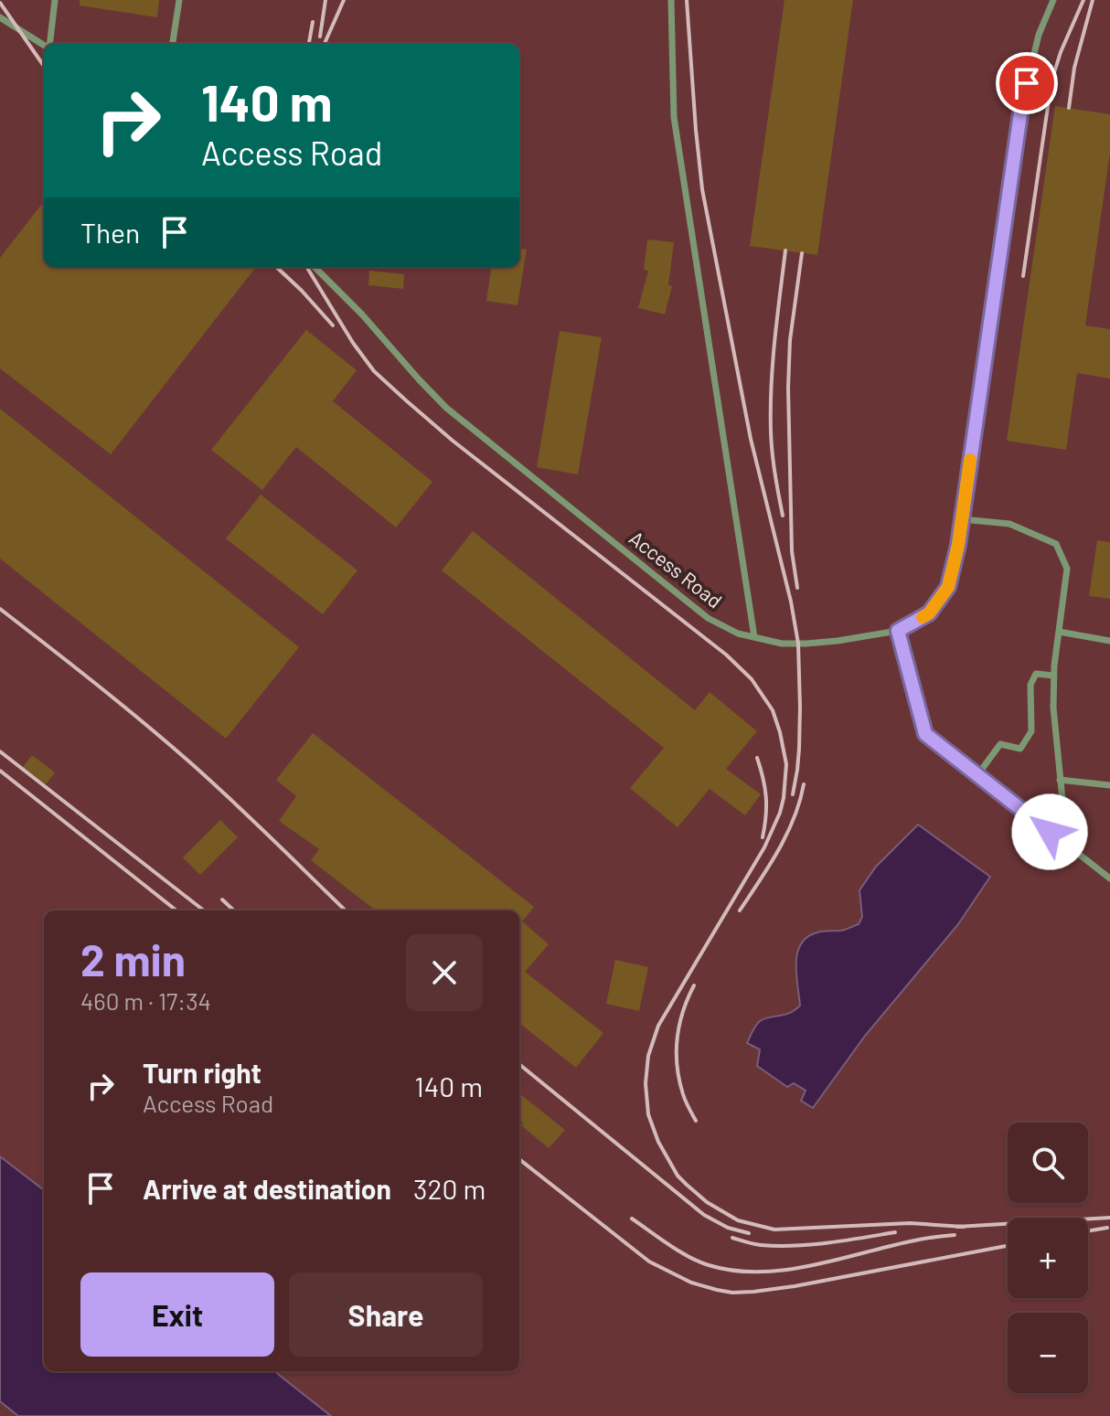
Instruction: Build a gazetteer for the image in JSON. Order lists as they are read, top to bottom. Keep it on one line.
{"streets":{"lane":["Access Road"]},"page":{"turn":["140 m","Access Road"],"then":"Then","heading":["2 min","460 m · 17:34"],"list":[{"name":"Turn right","note":"Access Road","value":"140 m"},{"name":"Arrive at destination","value":"320 m"}],"map_buttons":["+","−"],"buttons":["Exit","Share"]}}
